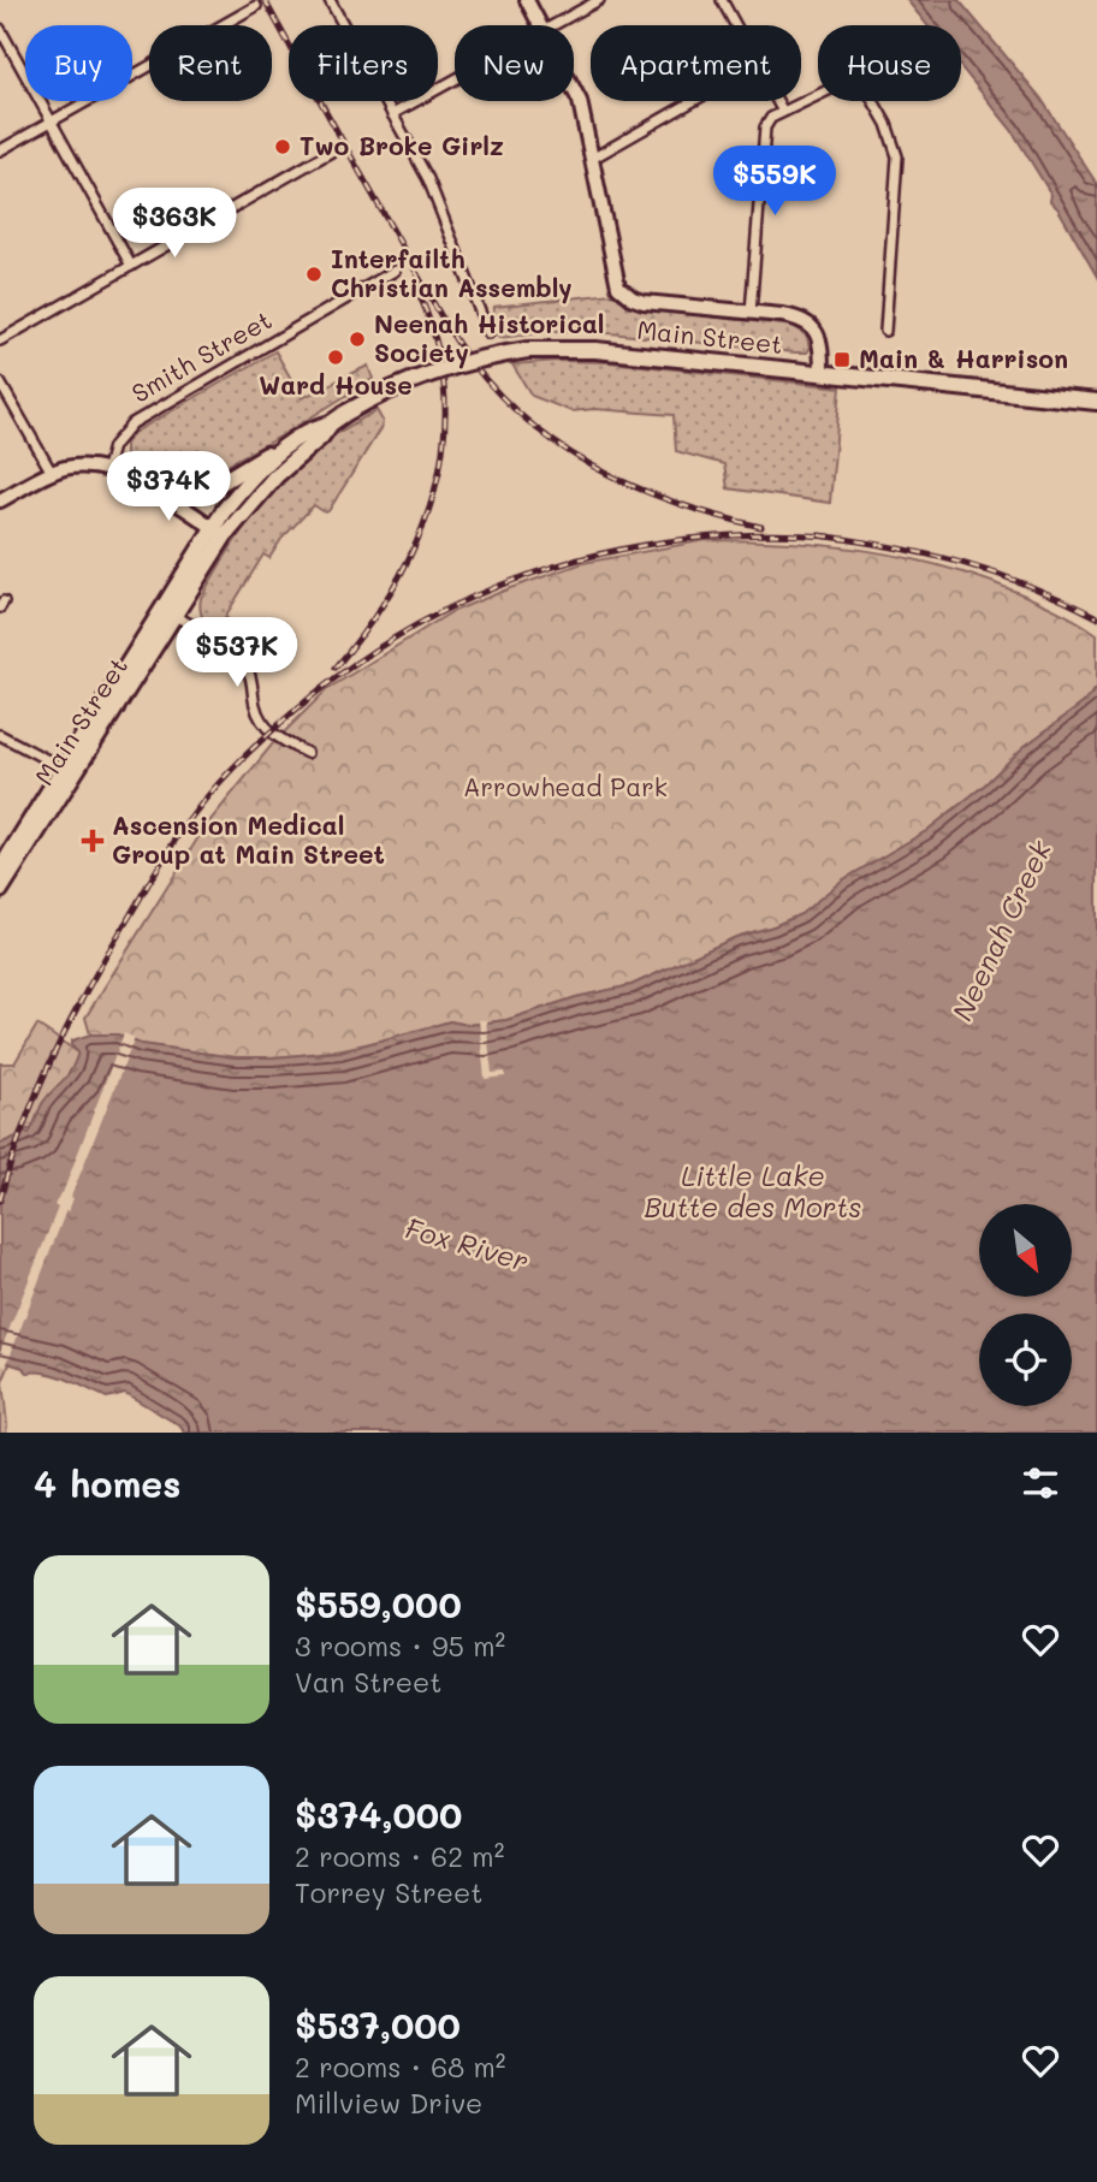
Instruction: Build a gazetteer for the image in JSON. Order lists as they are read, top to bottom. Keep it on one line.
{"streets":{"main road":["Main Street"],"street":["Smith Street"]},"water":["Neenah Creek","Little Lake Butte des Morts","Fox River"],"parks":["Arrowhead Park"],"places":{"other":["Two Broke Girlz","Interfailth Christian Assembly","Neenah Historical Society","Ward House"],"transit":["Main & Harrison"],"health":["Ascension Medical Group at Main Street"]},"north":"bottom right","page":{"chip":["Buy","Rent","Filters","New","Apartment","House"],"price":["$559K","$363K","$374K","$537K"],"heading":"4 homes","list":[{"name":"$559,000","note":"3 rooms · 95 m² · Van Street"},{"name":"$374,000","note":"2 rooms · 62 m² · Torrey Street"},{"name":"$537,000","note":"2 rooms · 68 m² · Millview Drive"}]}}
